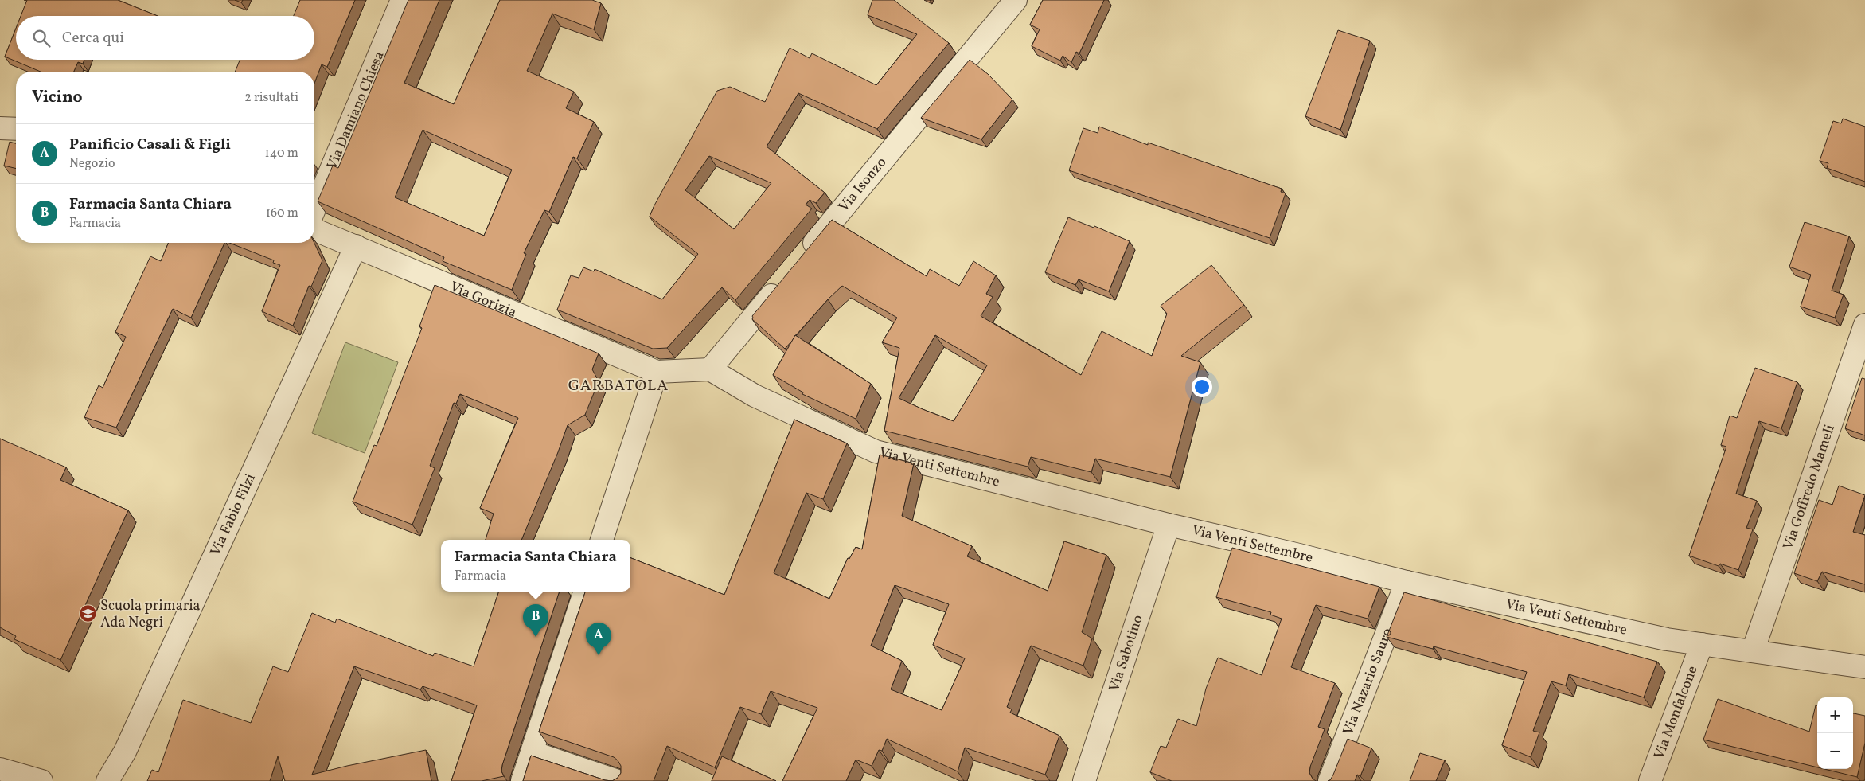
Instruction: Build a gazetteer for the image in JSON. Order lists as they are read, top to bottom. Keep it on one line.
{"streets":{"street":["Via Damiano Chiesa","Via Isonzo","Via Gorizia","Via Venti Settembre","Via Goffredo Mameli","Via Fabio Filzi","Via Sabotino","Via Nazario Sauro","Via Monfalcone"]},"crossings":[["Via Gorizia","Via Fabio Filzi"],["Via Venti Settembre","Via Goffredo Mameli"],["Via Venti Settembre","Via Sabotino"],["Via Venti Settembre","Via Nazario Sauro"],["Via Venti Settembre","Via Monfalcone"]],"districts":["GARBATOLA"],"places":{"school or university":["Scuola primaria Ada Negri"]},"page":{"search":"Cerca qui","heading":["Vicino","2 risultati"],"list":[{"mark":"A","name":"Panificio Casali & Figli","note":"Negozio","value":"140 m"},{"mark":"B","name":"Farmacia Santa Chiara","note":"Farmacia","value":"160 m"}],"popup":["Farmacia Santa Chiara","Farmacia"],"pins":["B","A"],"map_buttons":["+","−"]}}
